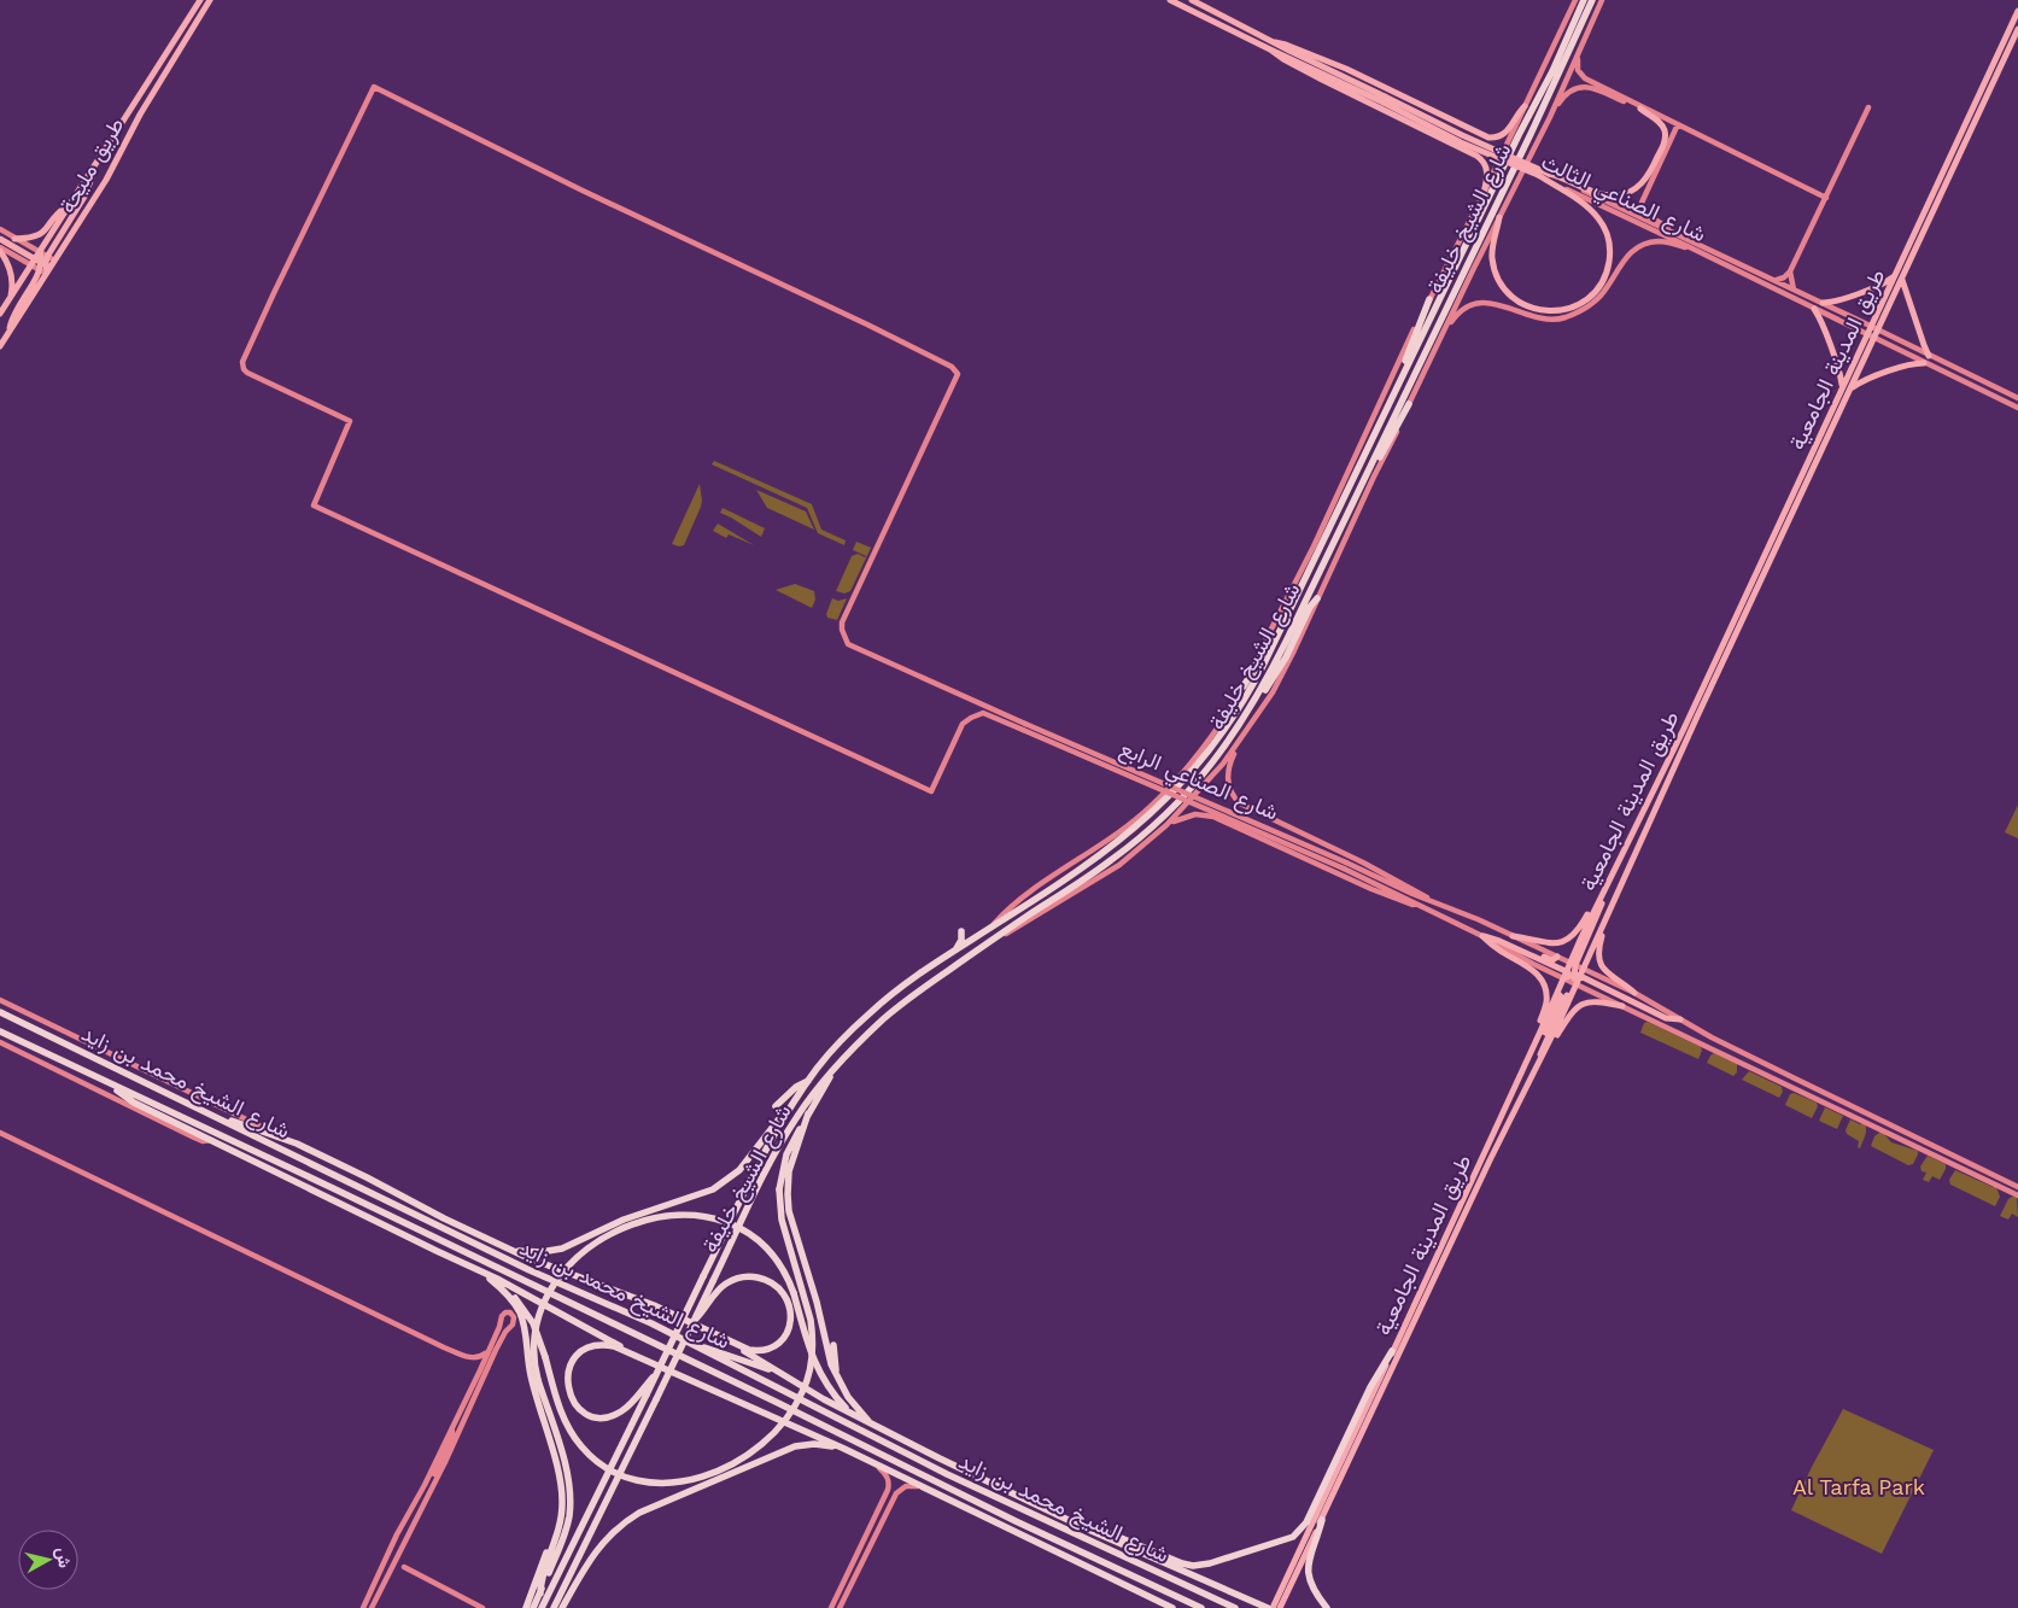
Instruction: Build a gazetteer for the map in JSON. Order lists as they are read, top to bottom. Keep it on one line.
{"streets":{"highway":["شارع الشيخ خليفة","شارع الشيخ محمد بن زايد"],"main road":["طريق مليحة","شارع الصناعي الثالث","طريق المدينة الجامعية","شارع الصناعي الرابع"]},"crossings":[["شارع الصناعي الثالث","طريق المدينة الجامعية"],["طريق المدينة الجامعية","شارع الصناعي الرابع"]],"parks":["Al Tarfa Park"],"north":"right"}
